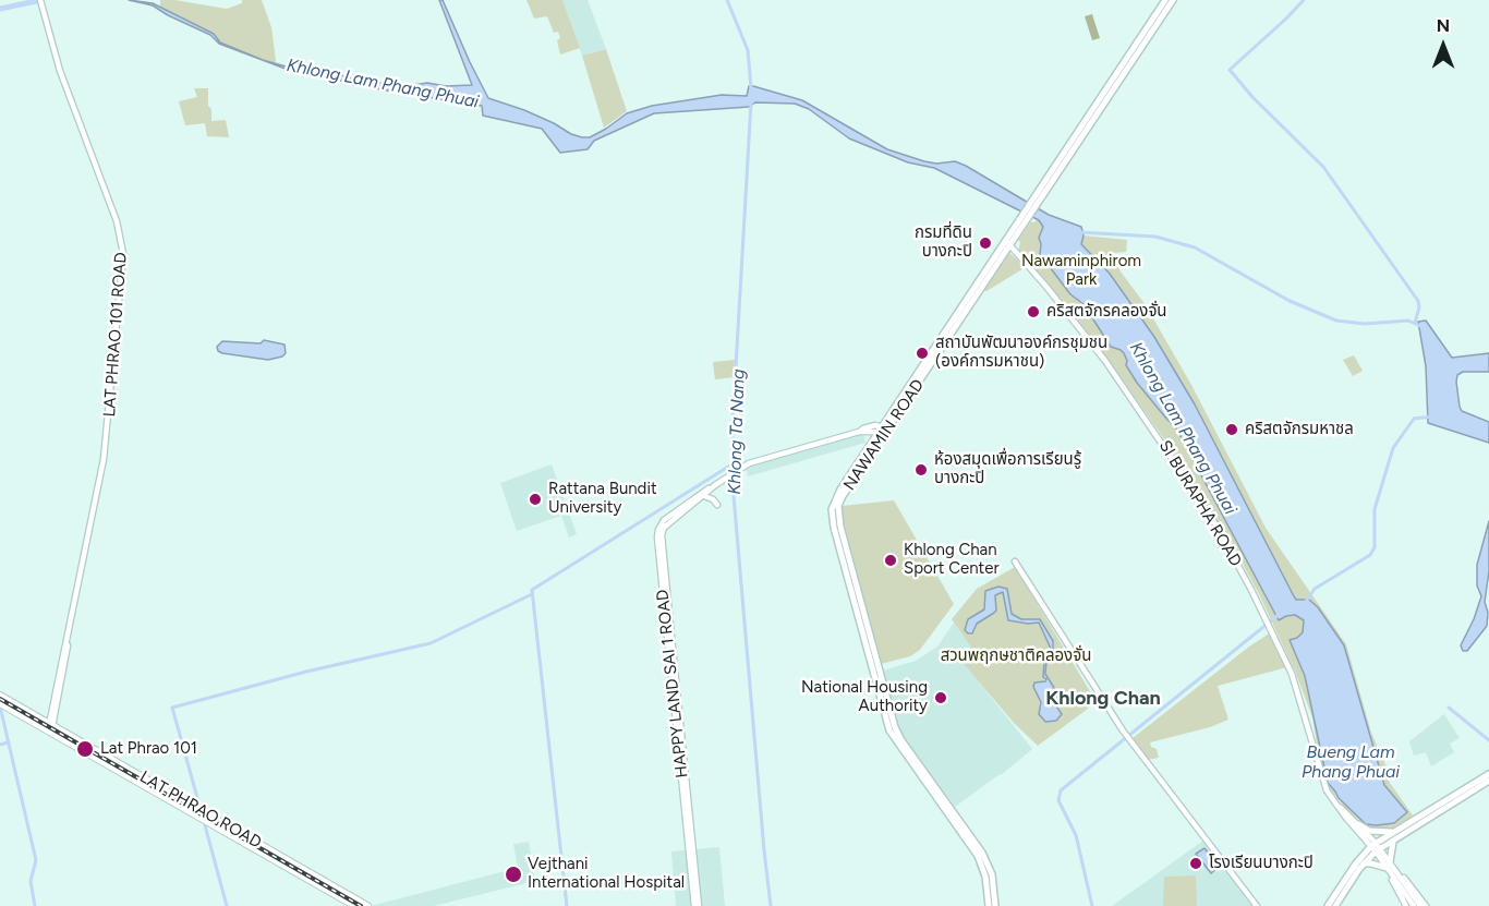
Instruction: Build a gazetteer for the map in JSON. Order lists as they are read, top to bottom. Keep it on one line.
{"streets":{"main road":["NAWAMIN ROAD","LAT PHRAO ROAD"],"street":["LAT PHRAO 101 ROAD","SI BURAPHA ROAD","HAPPY LAND SAI 1 ROAD"]},"crossings":[["LAT PHRAO 101 ROAD","LAT PHRAO ROAD"],["NAWAMIN ROAD","SI BURAPHA ROAD"],["NAWAMIN ROAD","HAPPY LAND SAI 1 ROAD"]],"districts":["Khlong Chan"],"water":["Khlong Lam Phang Phuai","Khlong Ta Nang","Bueng Lam Phang Phuai"],"parks":["Nawaminphirom Park","สวนพฤกษชาติคลองจั่น"],"places":["กรมที่ดิน บางกะปิ","คริสตจักรคลองจั่น","สถาบันพัฒนาองค์กรชุมชน (องค์การมหาชน)","คริสตจักรมหาชล","ห้องสมุดเพื่อการเรียนรู้ บางกะปิ","Rattana Bundit University","Khlong Chan Sport Center","National Housing Authority","Lat Phrao 101","โรงเรียนบางกะปิ","Vejthani International Hospital"],"north":"top"}
